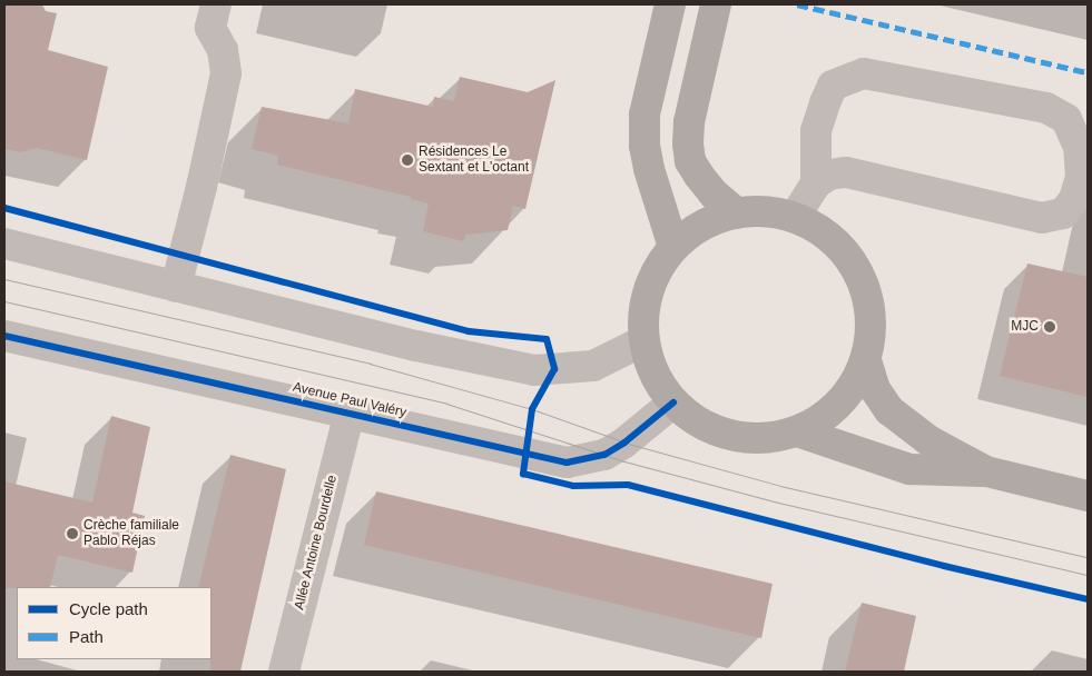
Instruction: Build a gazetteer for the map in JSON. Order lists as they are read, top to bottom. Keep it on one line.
{"streets":{"street":["Avenue Paul Valéry","Allée Antoine Bourdelle"]},"crossings":[["Avenue Paul Valéry","Allée Antoine Bourdelle"]],"places":["Résidences Le Sextant et L'octant","MJC","Crèche familiale Pablo Réjas"],"legend":["Cycle path","Path"]}
